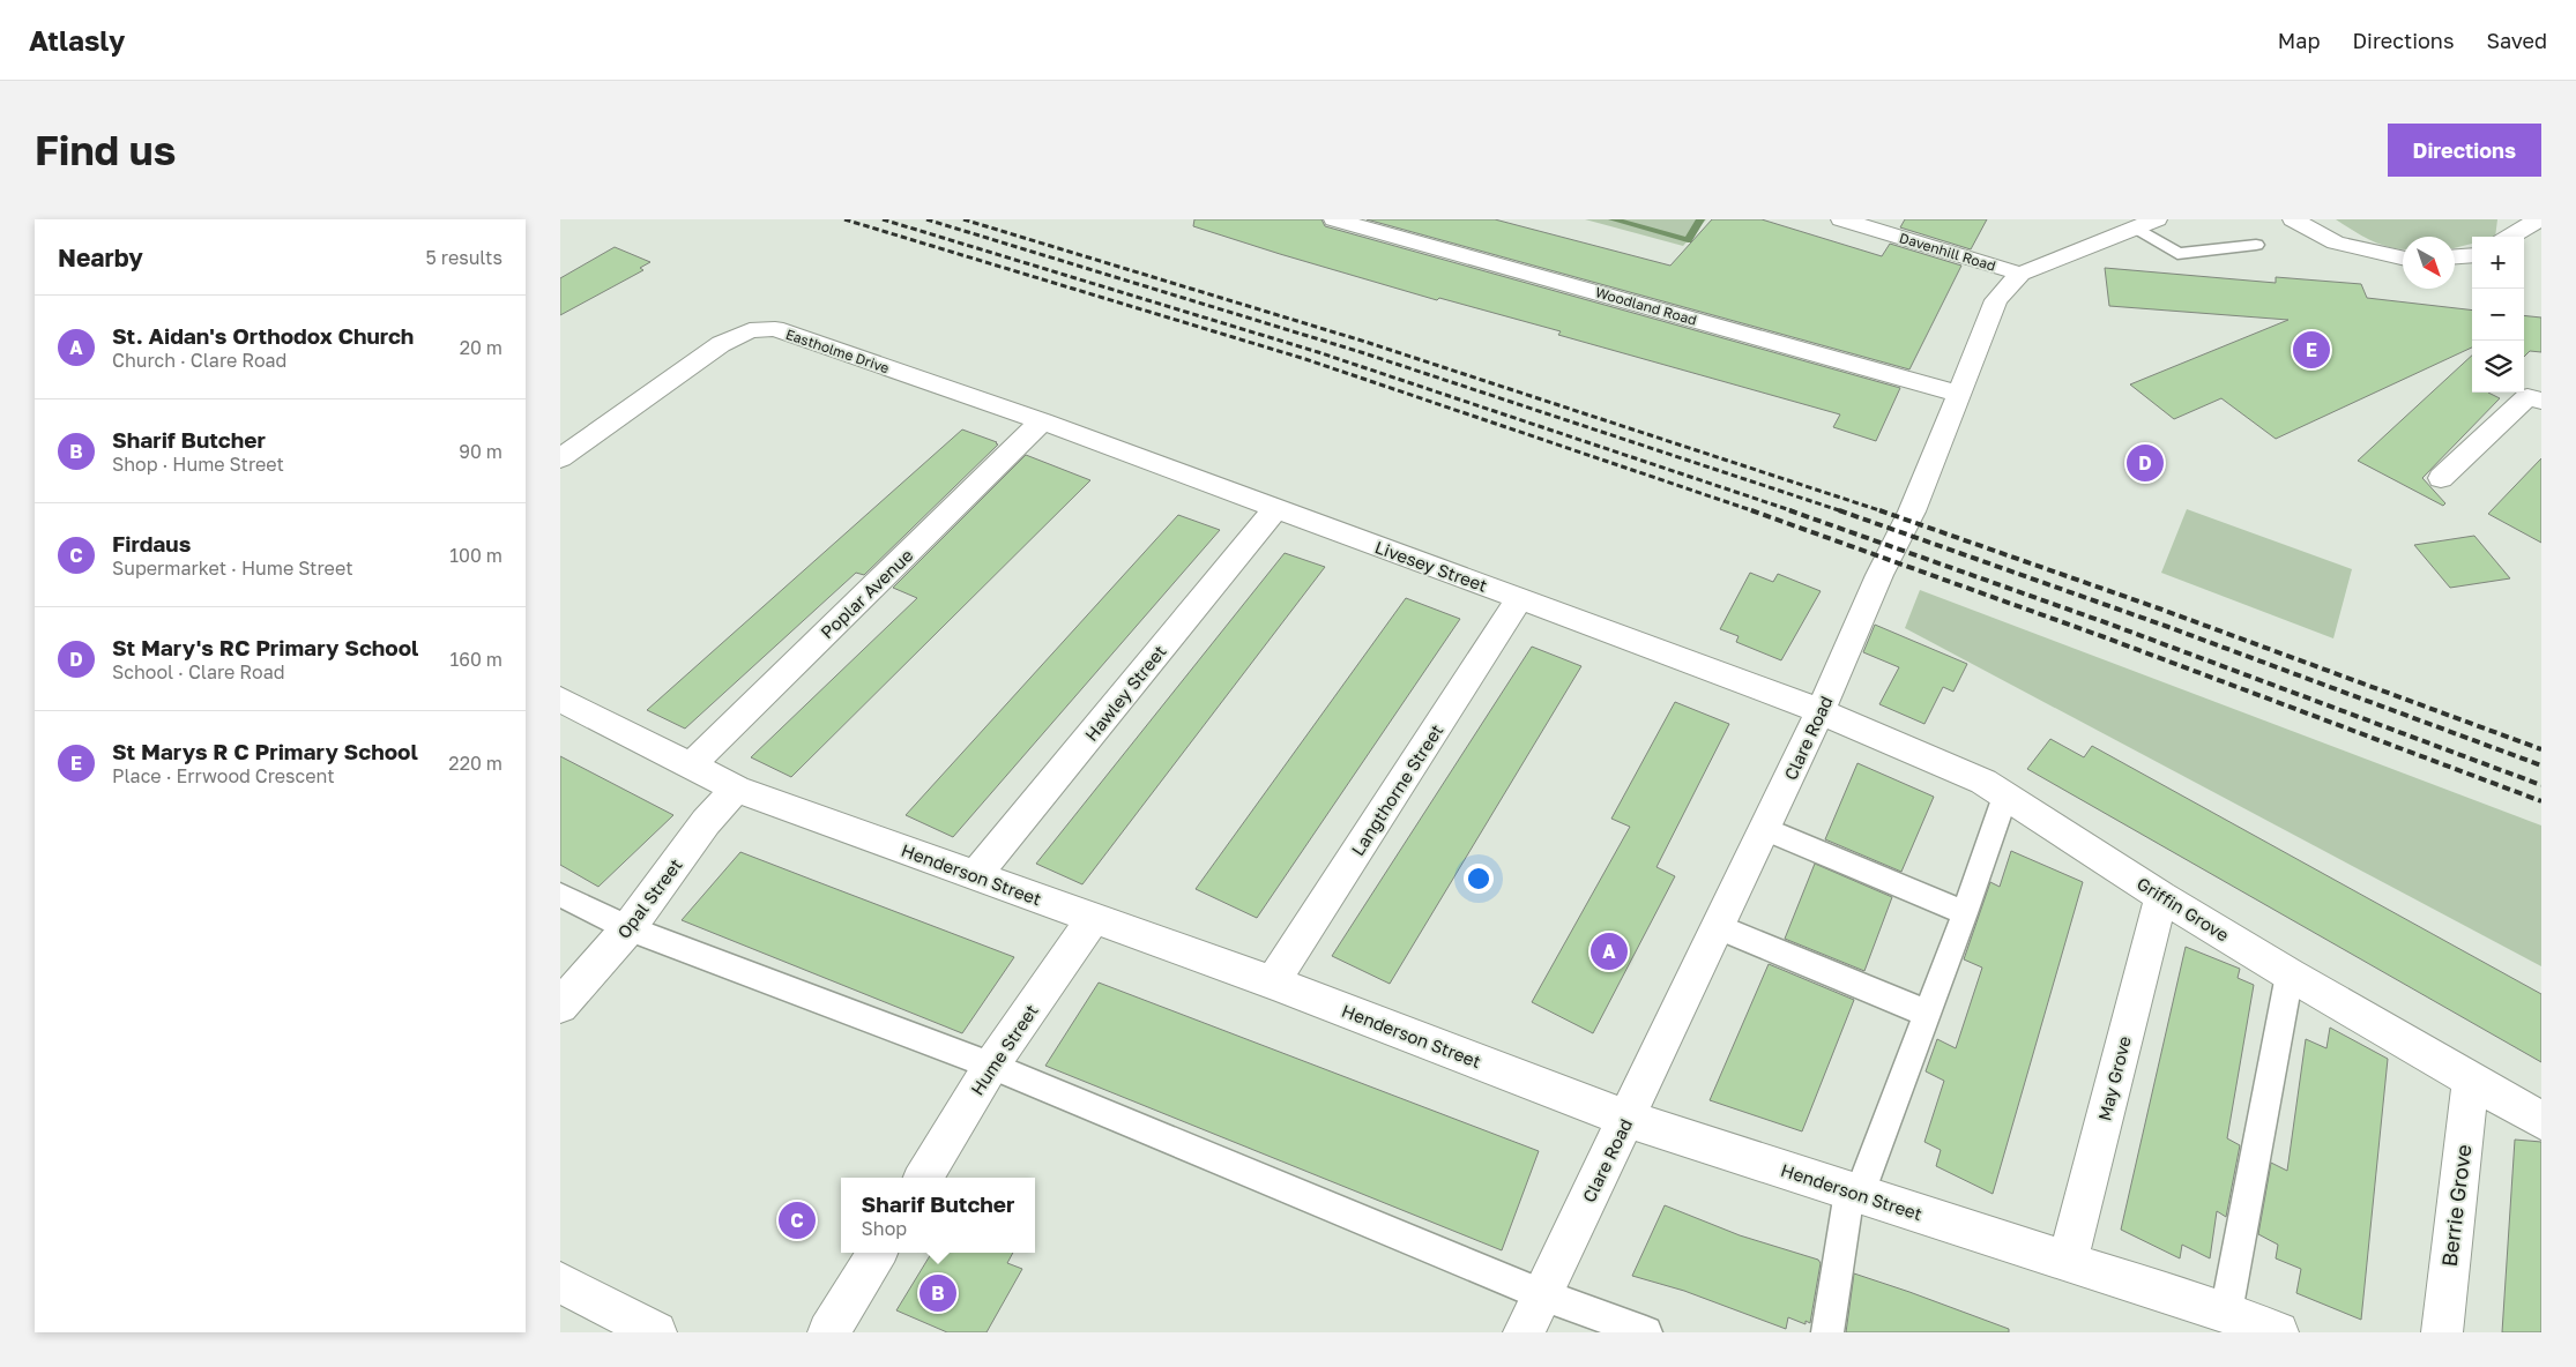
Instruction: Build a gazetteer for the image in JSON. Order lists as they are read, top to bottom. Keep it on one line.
{"streets":{"main road":["Davenhill Road","Woodland Road","Eastholme Drive","Livesey Street","Poplar Avenue","Hawley Street","Clare Road","Langthorne Street","Henderson Street","Opal Street","Griffin Grove","Hume Street","May Grove","Berrie Grove"]},"crossings":[["Davenhill Road","Clare Road"],["Woodland Road","Clare Road"],["Eastholme Drive","Livesey Street"],["Eastholme Drive","Poplar Avenue"],["Livesey Street","Poplar Avenue"],["Livesey Street","Hawley Street"],["Livesey Street","Clare Road"],["Livesey Street","Langthorne Street"],["Livesey Street","Griffin Grove"],["Poplar Avenue","Henderson Street"],["Hawley Street","Henderson Street"],["Clare Road","Henderson Street"],["Clare Road","Griffin Grove"],["Langthorne Street","Henderson Street"],["Henderson Street","Opal Street"],["Henderson Street","Hume Street"],["Henderson Street","May Grove"],["Griffin Grove","May Grove"],["Griffin Grove","Berrie Grove"]],"north":"bottom right","page":{"header":"Atlasly","nav":["Map","Directions","Saved"],"buttons":"Directions","title":"Find us","heading":["Nearby","5 results"],"map_buttons":["+","−"],"list":[{"mark":"A","name":"St. Aidan's Orthodox Church","note":"Church · Clare Road","value":"20 m"},{"mark":"B","name":"Sharif Butcher","note":"Shop · Hume Street","value":"90 m"},{"mark":"C","name":"Firdaus","note":"Supermarket · Hume Street","value":"100 m"},{"mark":"D","name":"St Mary's RC Primary School","note":"School · Clare Road","value":"160 m"},{"mark":"E","name":"St Marys R C Primary School","note":"Place · Errwood Crescent","value":"220 m"}],"pins":["E","D","A","C","B"],"popup":["Sharif Butcher","Shop"]}}
